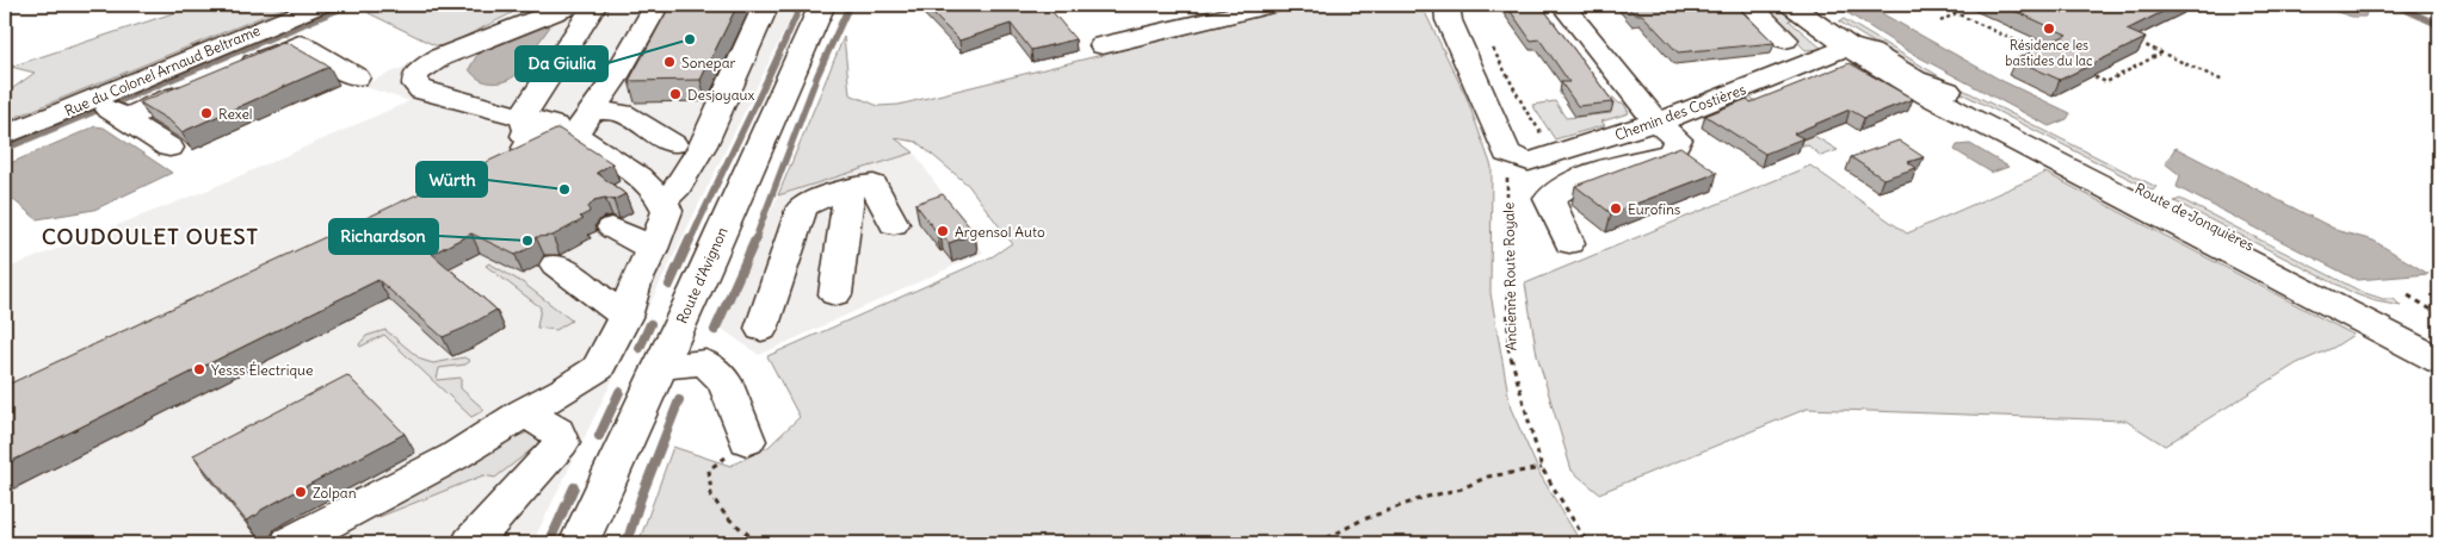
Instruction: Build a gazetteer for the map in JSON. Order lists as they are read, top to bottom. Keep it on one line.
{"streets":{"main road":["Rue du Colonel Arnaud Beltrame","Chemin des Costières","Route de Jonquières","Route d'Avignon"],"path":["Ancienne Route Royale"]},"crossings":[["Chemin des Costières","Route de Jonquières"],["Chemin des Costières","Ancienne Route Royale"]],"districts":["COUDOULET OUEST"],"places":["Résidence les bastides du lac","Da Giulia","Sonepar","Desjoyaux","Rexel","Würth","Eurofins","Argensol Auto","Richardson","Yesss Électrique","Zolpan"]}
